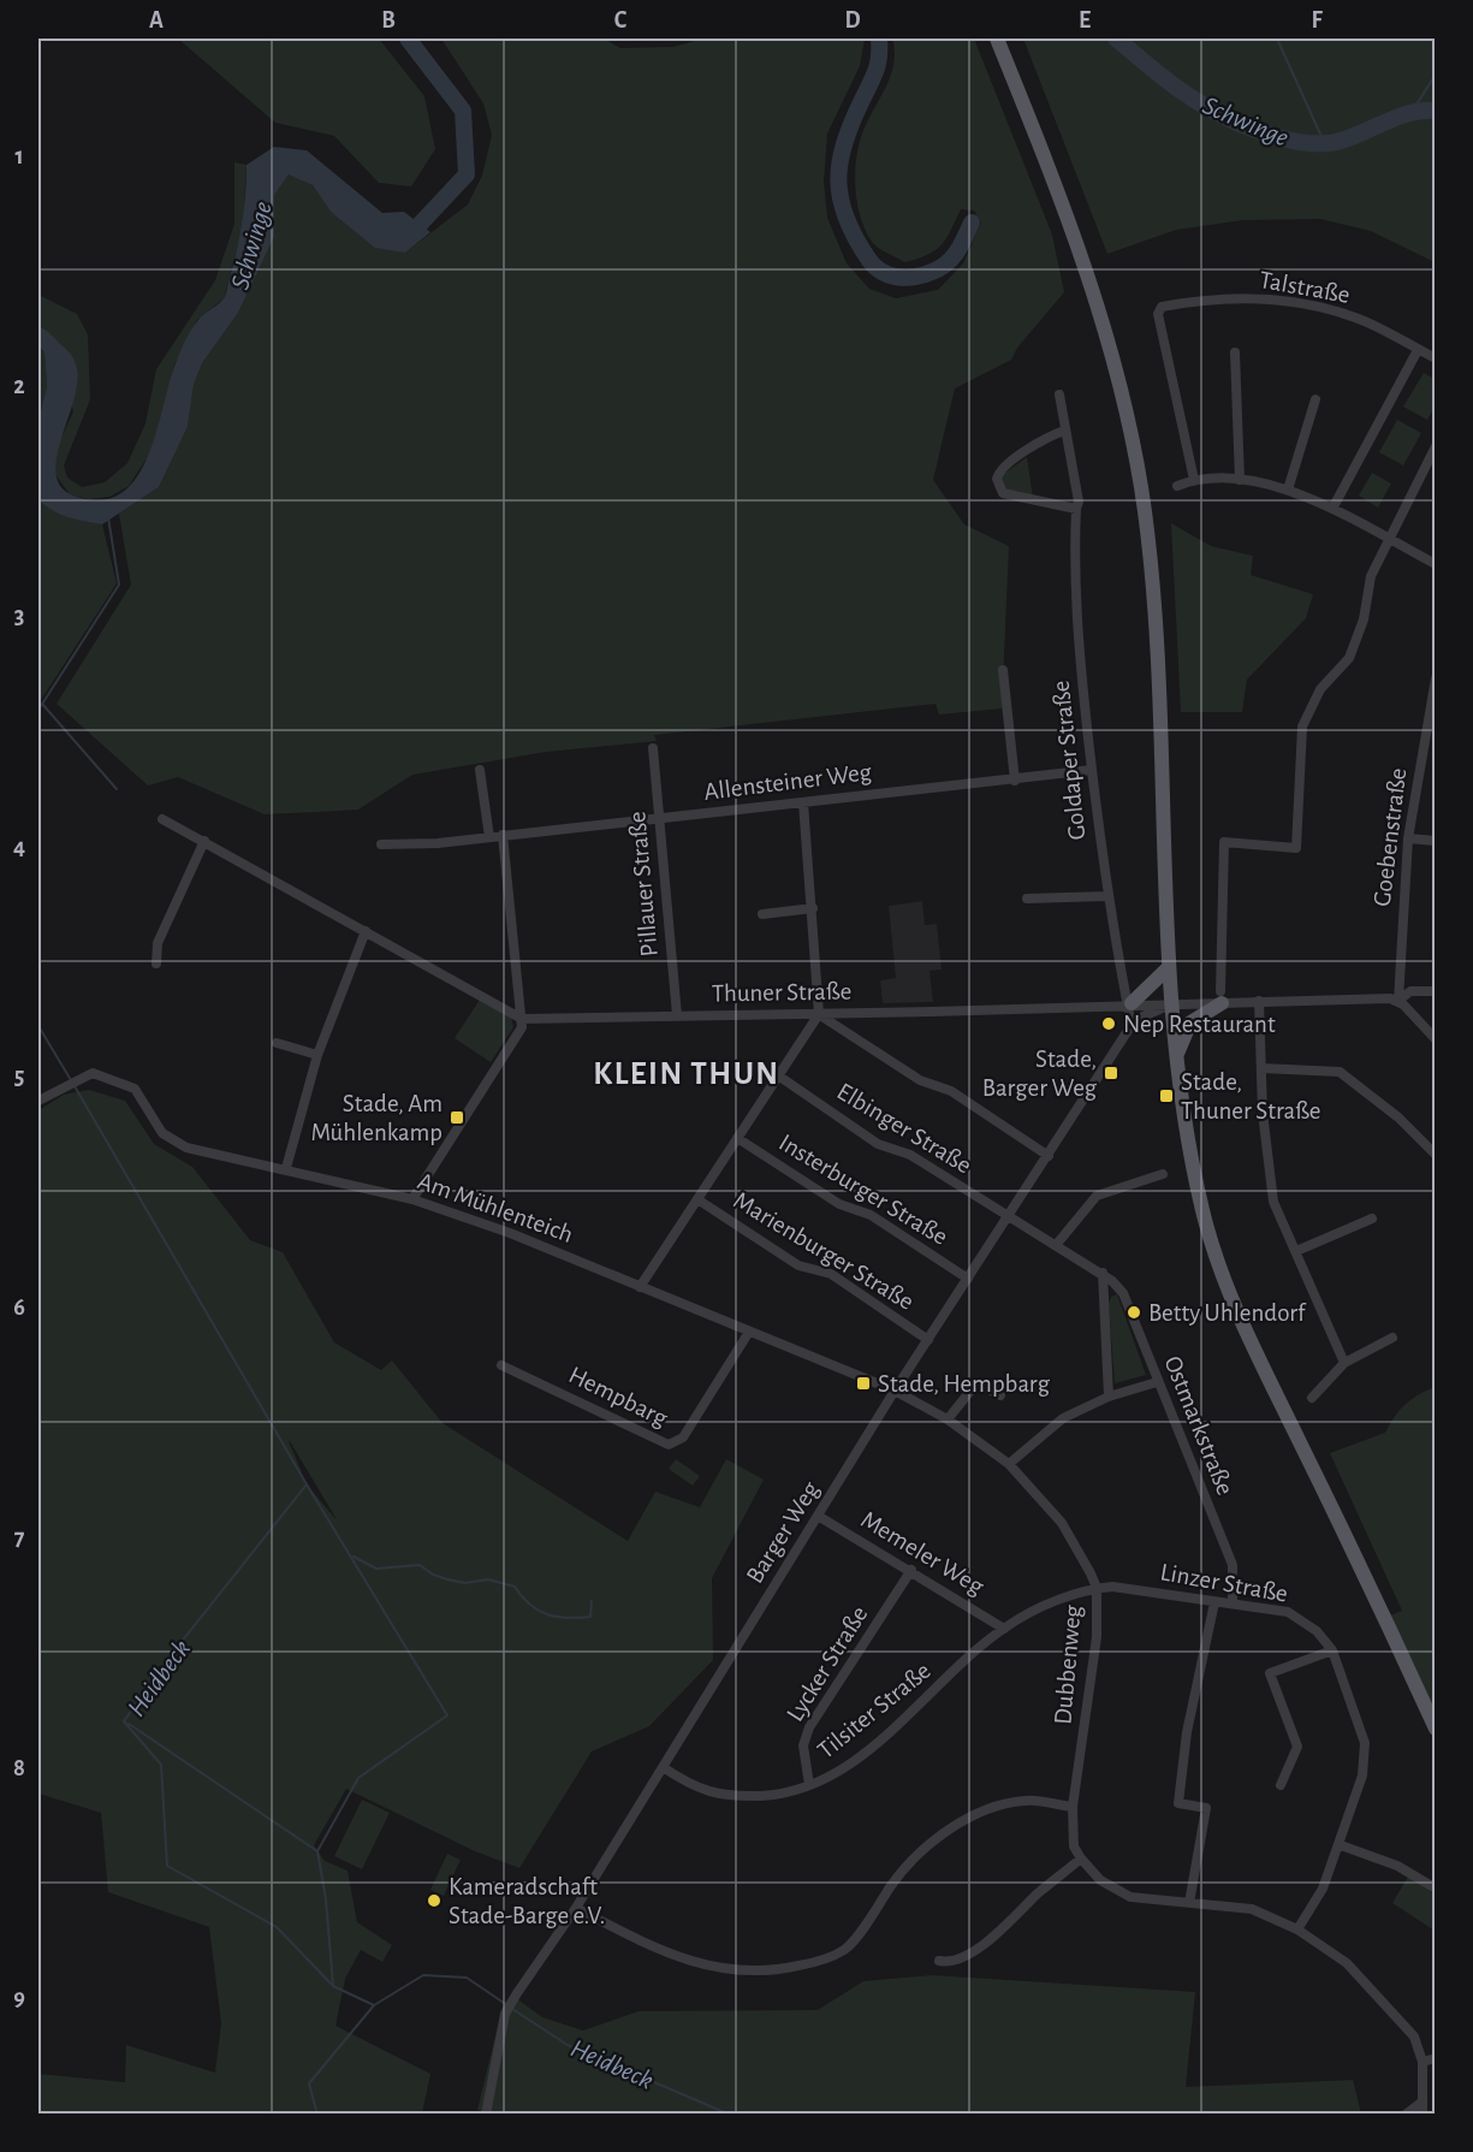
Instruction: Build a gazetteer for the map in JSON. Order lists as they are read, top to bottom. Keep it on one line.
{"streets":{"street":["Talstraße","Goldaper Straße","Allensteiner Weg","Goebenstraße","Pillauer Straße","Thuner Straße","Elbinger Straße","Insterburger Straße","Am Mühlenteich","Marienburger Straße","Hempbarg","Ostmarkstraße","Barger Weg","Memeler Weg","Linzer Straße","Lycker Straße","Dubbenweg","Tilsiter Straße"]},"crossings":[["Goldaper Straße","Allensteiner Weg"],["Goldaper Straße","Thuner Straße"],["Goldaper Straße","Barger Weg"],["Allensteiner Weg","Pillauer Straße"],["Goebenstraße","Thuner Straße"],["Pillauer Straße","Thuner Straße"],["Elbinger Straße","Ostmarkstraße"],["Elbinger Straße","Barger Weg"],["Insterburger Straße","Barger Weg"],["Am Mühlenteich","Hempbarg"],["Am Mühlenteich","Barger Weg"],["Am Mühlenteich","Dubbenweg"],["Marienburger Straße","Barger Weg"],["Ostmarkstraße","Barger Weg"],["Ostmarkstraße","Linzer Straße"],["Barger Weg","Memeler Weg"],["Barger Weg","Dubbenweg"],["Barger Weg","Tilsiter Straße"],["Memeler Weg","Lycker Straße"],["Memeler Weg","Tilsiter Straße"],["Linzer Straße","Dubbenweg"],["Linzer Straße","Tilsiter Straße"],["Lycker Straße","Tilsiter Straße"],["Dubbenweg","Tilsiter Straße"]],"districts":["KLEIN THUN"],"water":["Schwinge","Heidbeck"],"places":{"other":["Nep Restaurant","Betty Uhlendorf","Kameradschaft Stade-Barge e.V."],"transit":["Stade, Barger Weg","Stade, Thuner Straße","Stade, Am Mühlenkamp","Stade, Hempbarg"]},"grid":{"columns":["A","B","C","D","E","F"],"rows":["1","2","3","4","5","6","7","8","9"]}}
